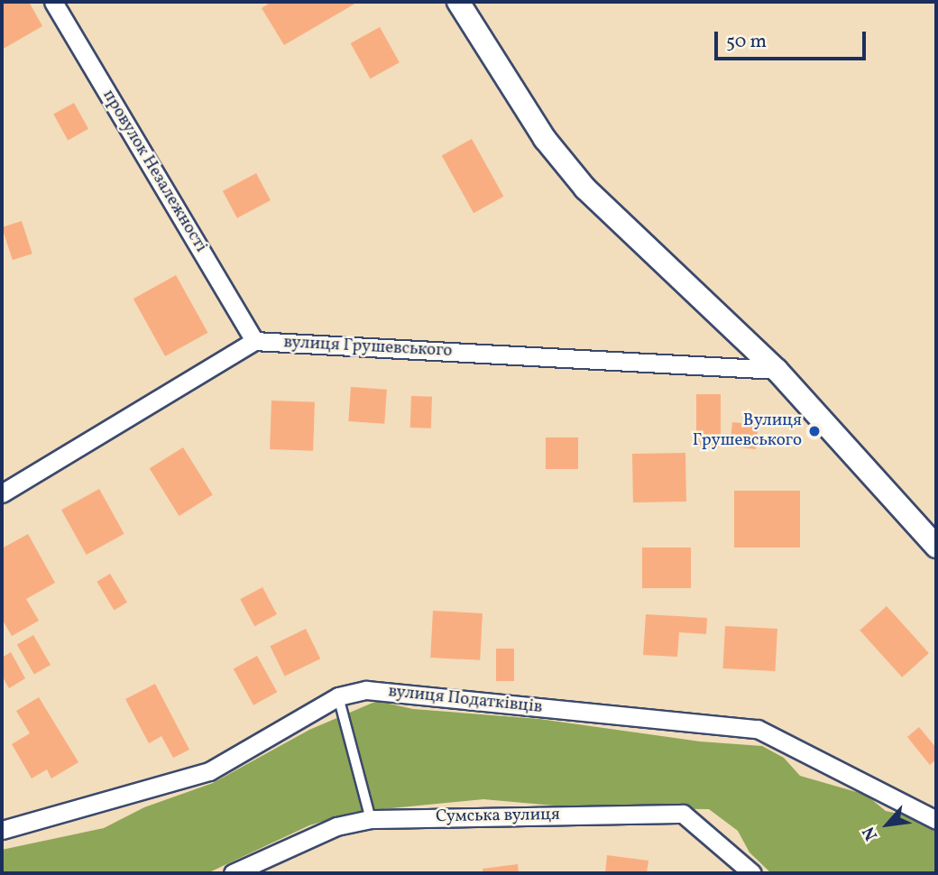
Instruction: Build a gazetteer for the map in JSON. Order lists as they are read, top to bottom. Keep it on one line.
{"streets":{"street":["провулок Незалежності","вулиця Грушевського","вулиця Податківців","Сумська вулиця"]},"crossings":[["провулок Незалежності","вулиця Грушевського"]],"places":["Вулиця Грушевського"],"scale_bar":"50 m","north":"bottom left"}
